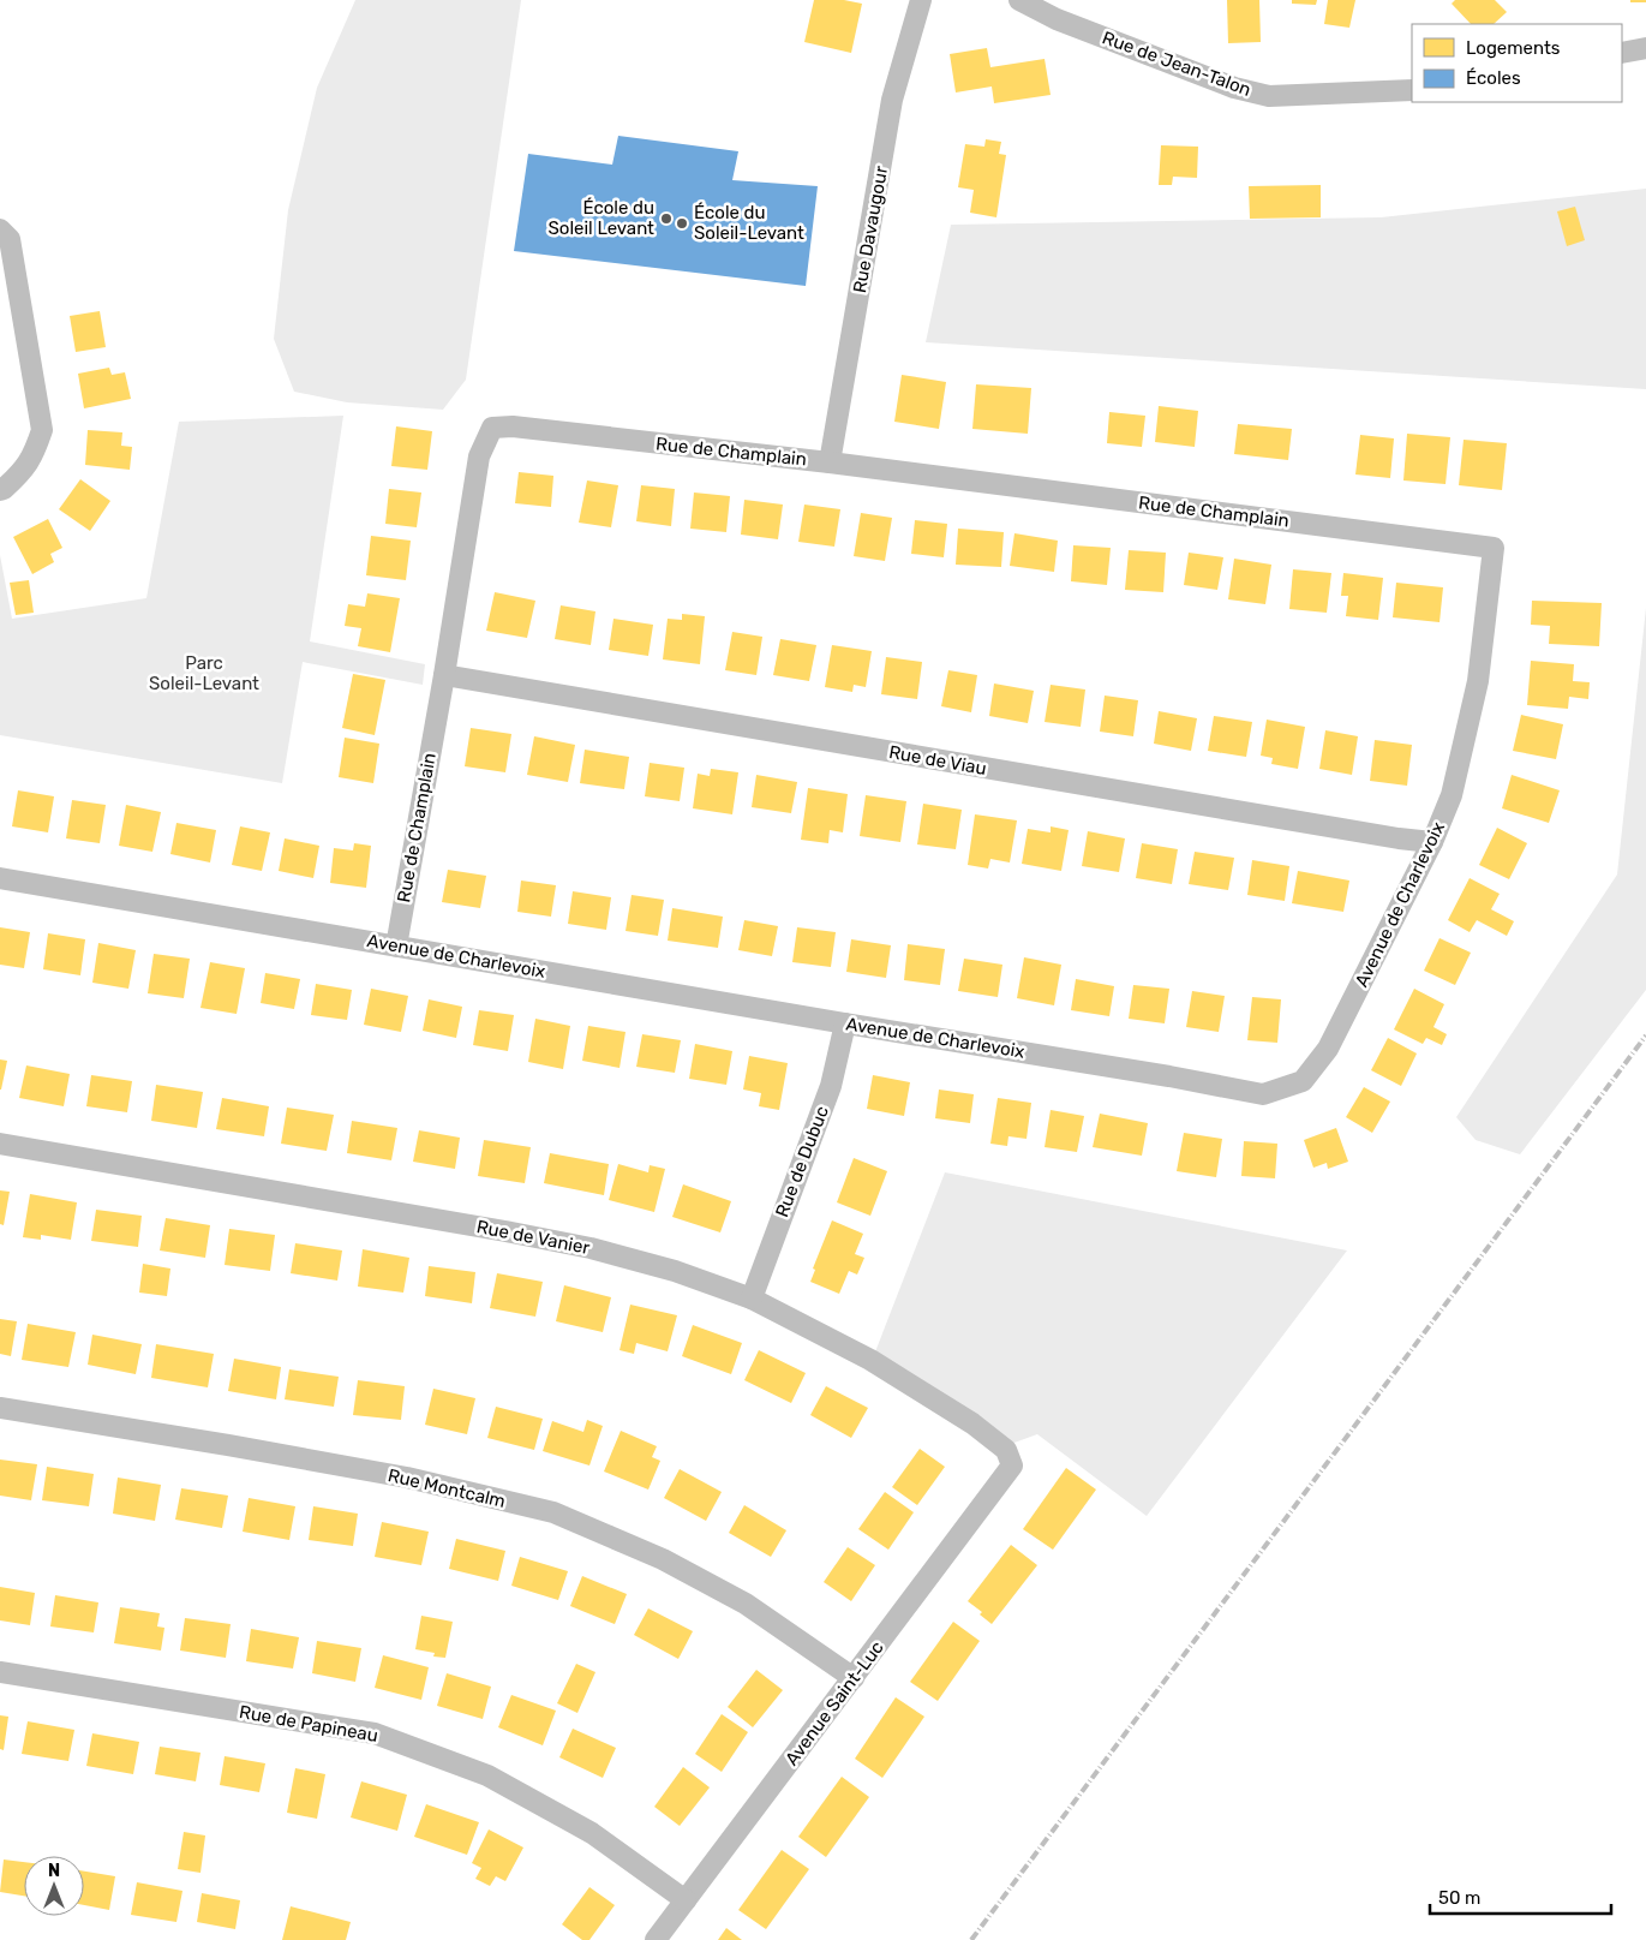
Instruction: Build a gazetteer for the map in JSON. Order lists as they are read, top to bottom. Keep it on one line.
{"streets":{"street":["Rue de Jean-Talon","Rue Davaugour","Rue de Champlain","Rue de Viau","Avenue de Charlevoix","Rue de Dubuc","Rue de Vanier","Rue Montcalm","Avenue Saint-Luc","Rue de Papineau"]},"crossings":[["Rue Davaugour","Rue de Champlain"],["Rue de Champlain","Rue de Viau"],["Rue de Champlain","Avenue de Charlevoix"],["Rue de Viau","Avenue de Charlevoix"],["Avenue de Charlevoix","Rue de Dubuc"],["Rue de Dubuc","Rue de Vanier"],["Rue de Vanier","Avenue Saint-Luc"],["Rue Montcalm","Avenue Saint-Luc"],["Avenue Saint-Luc","Rue de Papineau"]],"parks":["Parc Soleil-Levant"],"places":["École du Soleil Levant","École du Soleil-Levant"],"legend":["Logements","Écoles"],"scale_bar":"50 m","north":"top"}
